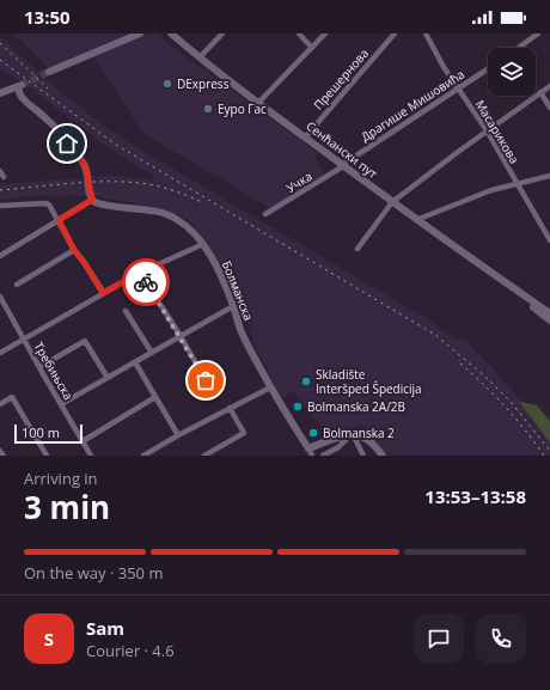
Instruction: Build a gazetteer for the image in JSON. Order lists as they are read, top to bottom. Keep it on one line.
{"streets":{"street":["Прешернова","Драгише Мишовића","Масарикова","Сенћански пут","Учка","Болманска","Требињска"]},"crossings":[["Прешернова","Сенћански пут"],["Драгише Мишовића","Масарикова"],["Драгише Мишовића","Сенћански пут"],["Драгише Мишовића","Учка"],["Сенћански пут","Учка"]],"places":["DExpress","Еуро Гас","Skladište Interšped Špedicija","Bolmanska 2A/2B","Bolmanska 2"],"scale_bar":"100 m","page":{"status":"13:50","scale":"100 m","heading":["3 min","Arriving in","13:53–13:58"],"panel":["Sam","Courier · 4.6"],"bar":"On the way · 350 m","round":"S"}}
